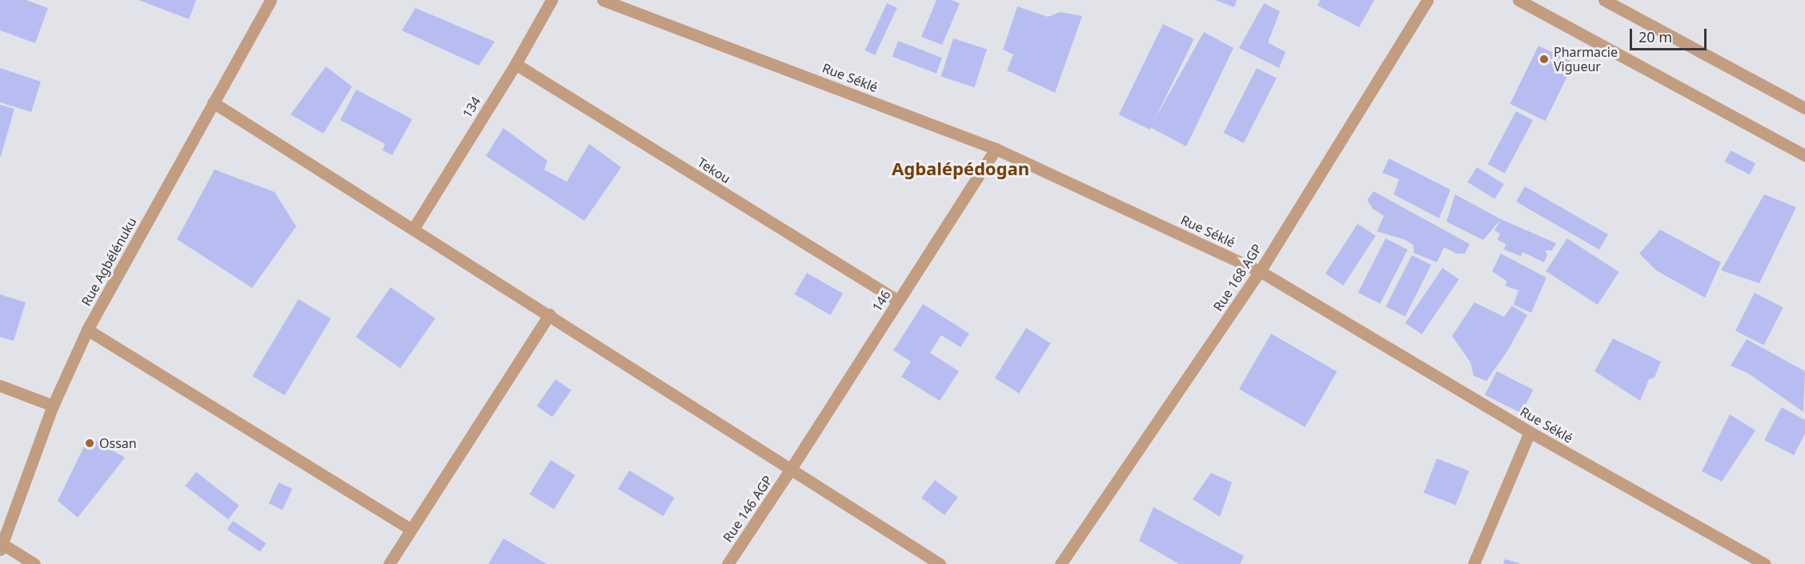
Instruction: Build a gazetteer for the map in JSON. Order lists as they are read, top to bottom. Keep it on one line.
{"streets":{"street":["Rue Séklé","134","Tekou","Rue Agbélénuku","Rue 168 AGP","146","Rue 146 AGP"]},"crossings":[["Rue Séklé","Rue 168 AGP"],["Rue Séklé","146"],["134","Tekou"],["Tekou","146"],["146","Rue 146 AGP"]],"districts":["Agbalépédogan"],"places":["Pharmacie Vigueur","Ossan"],"scale_bar":"20 m"}
